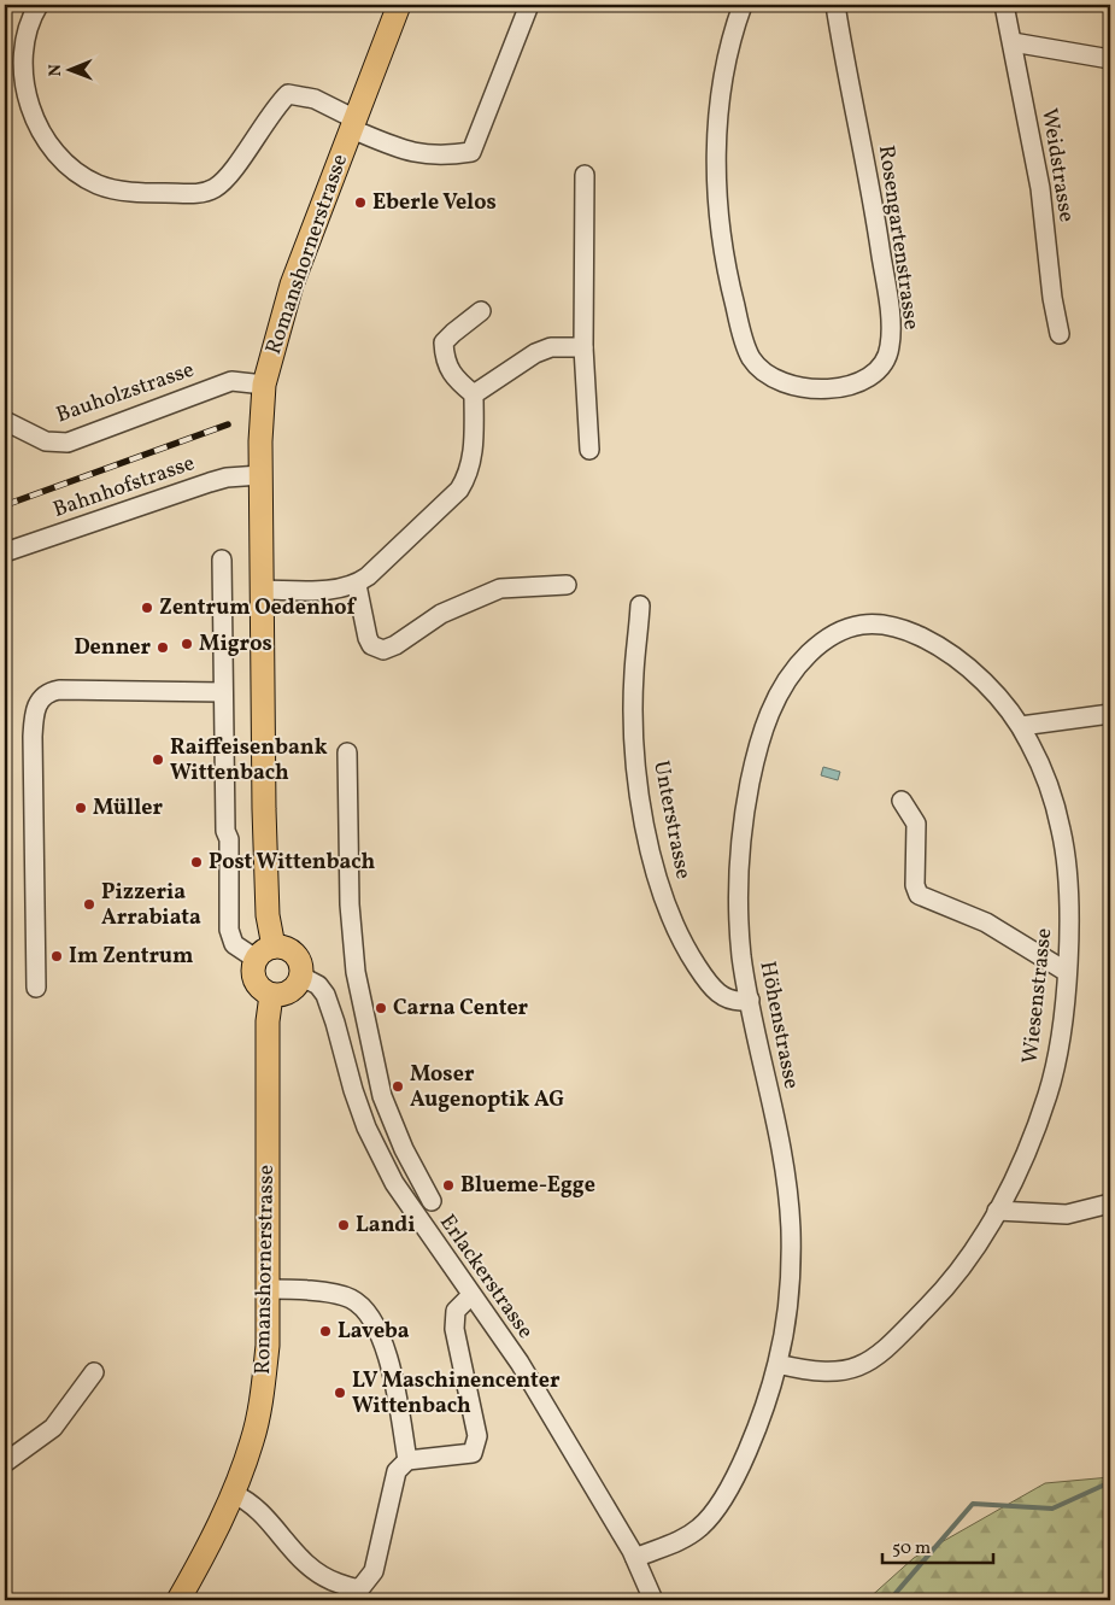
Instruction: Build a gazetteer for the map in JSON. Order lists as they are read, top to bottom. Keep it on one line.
{"streets":{"main road":["Romanshornerstrasse"],"street":["Weidstrasse","Rosengartenstrasse","Bauholzstrasse","Bahnhofstrasse","Unterstrasse","Wiesenstrasse","Höhenstrasse","Erlackerstrasse"]},"crossings":[["Romanshornerstrasse","Bauholzstrasse"],["Romanshornerstrasse","Bahnhofstrasse"],["Romanshornerstrasse","Erlackerstrasse"],["Unterstrasse","Höhenstrasse"],["Wiesenstrasse","Höhenstrasse"],["Höhenstrasse","Erlackerstrasse"]],"places":["Eberle Velos","Zentrum Oedenhof","Migros","Denner","Raiffeisenbank Wittenbach","Müller","Post Wittenbach","Pizzeria Arrabiata","Im Zentrum","Carna Center","Moser Augenoptik AG","Blueme-Egge","Landi","Laveba","LV Maschinencenter Wittenbach"],"scale_bar":"50 m","north":"left"}
